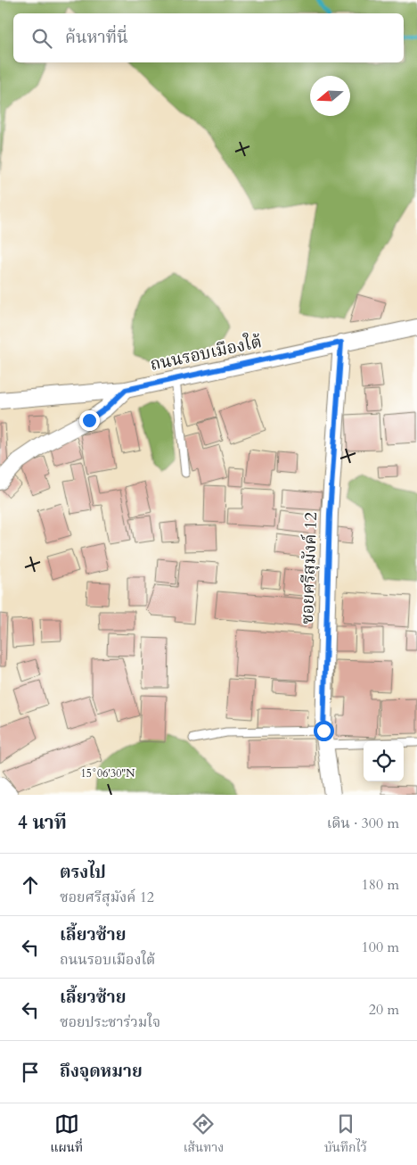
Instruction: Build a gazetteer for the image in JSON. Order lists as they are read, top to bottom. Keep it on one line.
{"streets":{"street":["ถนนรอบเมืองใต้","ซอยศรีสุมังค์ 12"]},"crossings":[["ถนนรอบเมืองใต้","ซอยศรีสุมังค์ 12"]],"north":"left","page":{"search":"ค้นหาที่นี่","heading":["4 นาที","เดิน · 300 m"],"list":[["ตรงไป","ซอยศรีสุมังค์ 12","180 m"],["เลี้ยวซ้าย","ถนนรอบเมืองใต้","100 m"],["เลี้ยวซ้าย","ซอยประชาร่วมใจ","20 m"],"ถึงจุดหมาย"],"nav":["แผนที่","เส้นทาง","บันทึกไว้"]},"coordinates":["15°06'30\"N"]}
